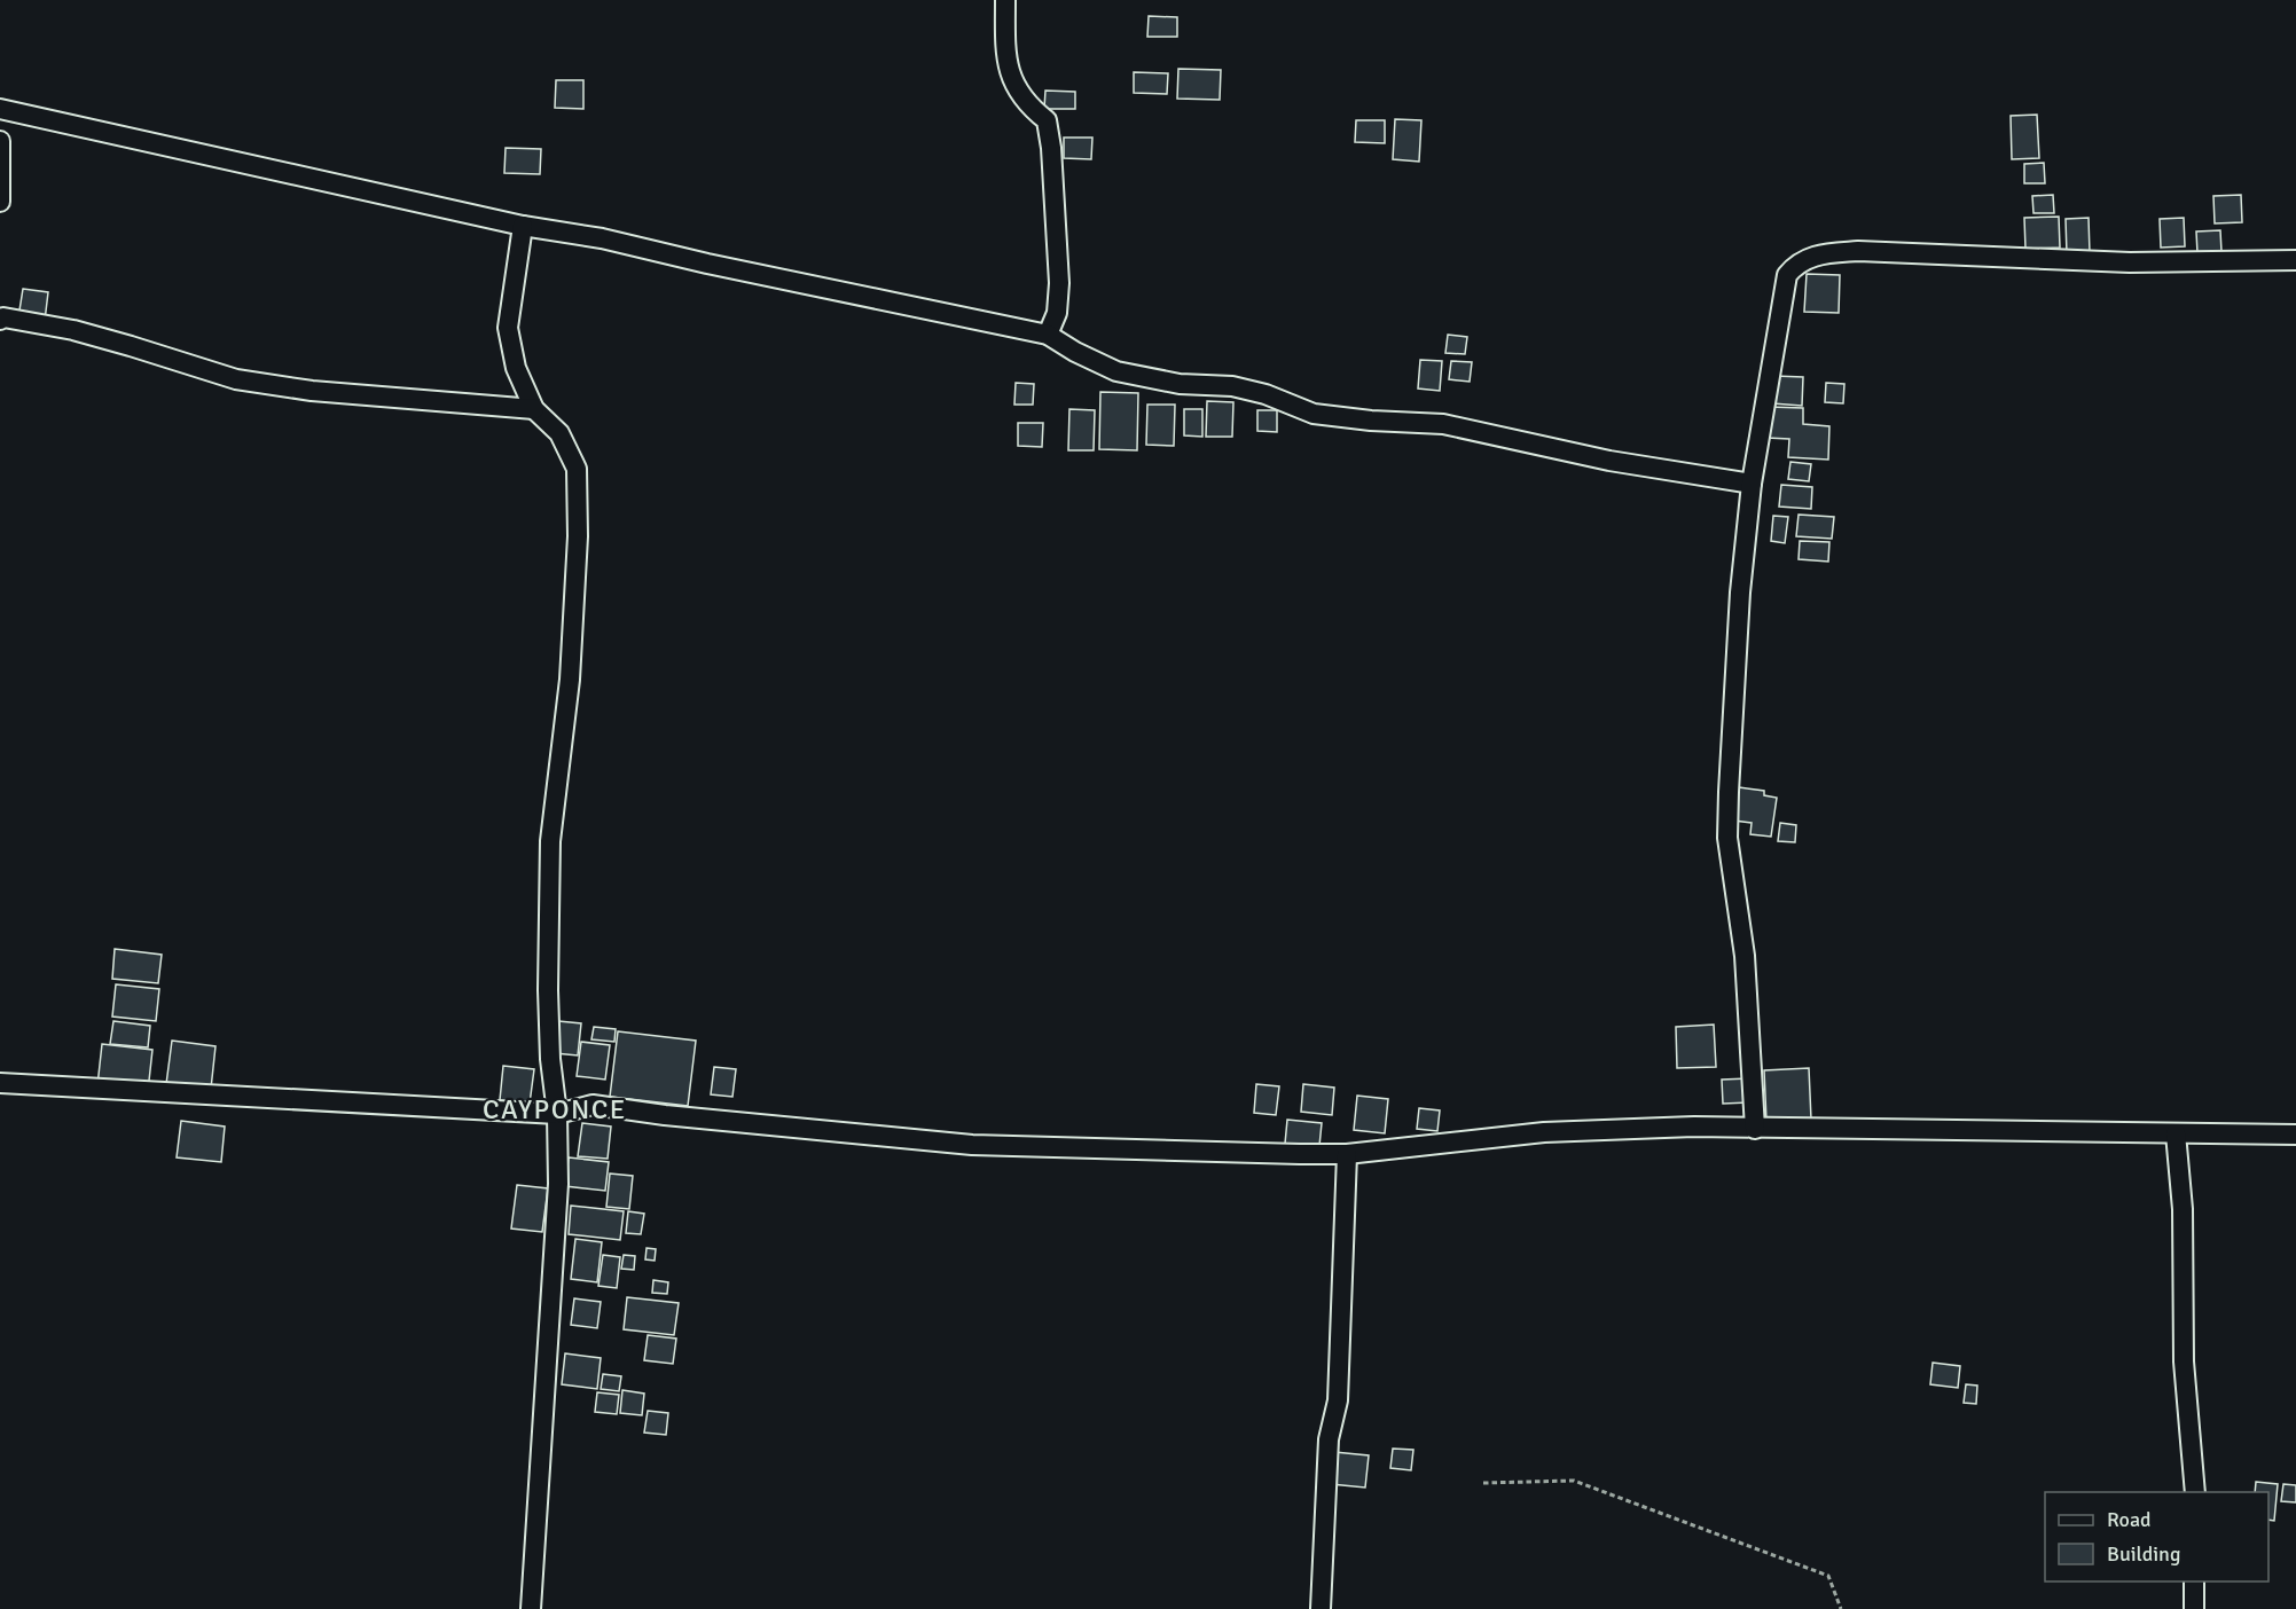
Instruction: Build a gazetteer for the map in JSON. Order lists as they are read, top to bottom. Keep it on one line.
{"districts":["CAYPONCE"],"legend":["Road","Building"]}
